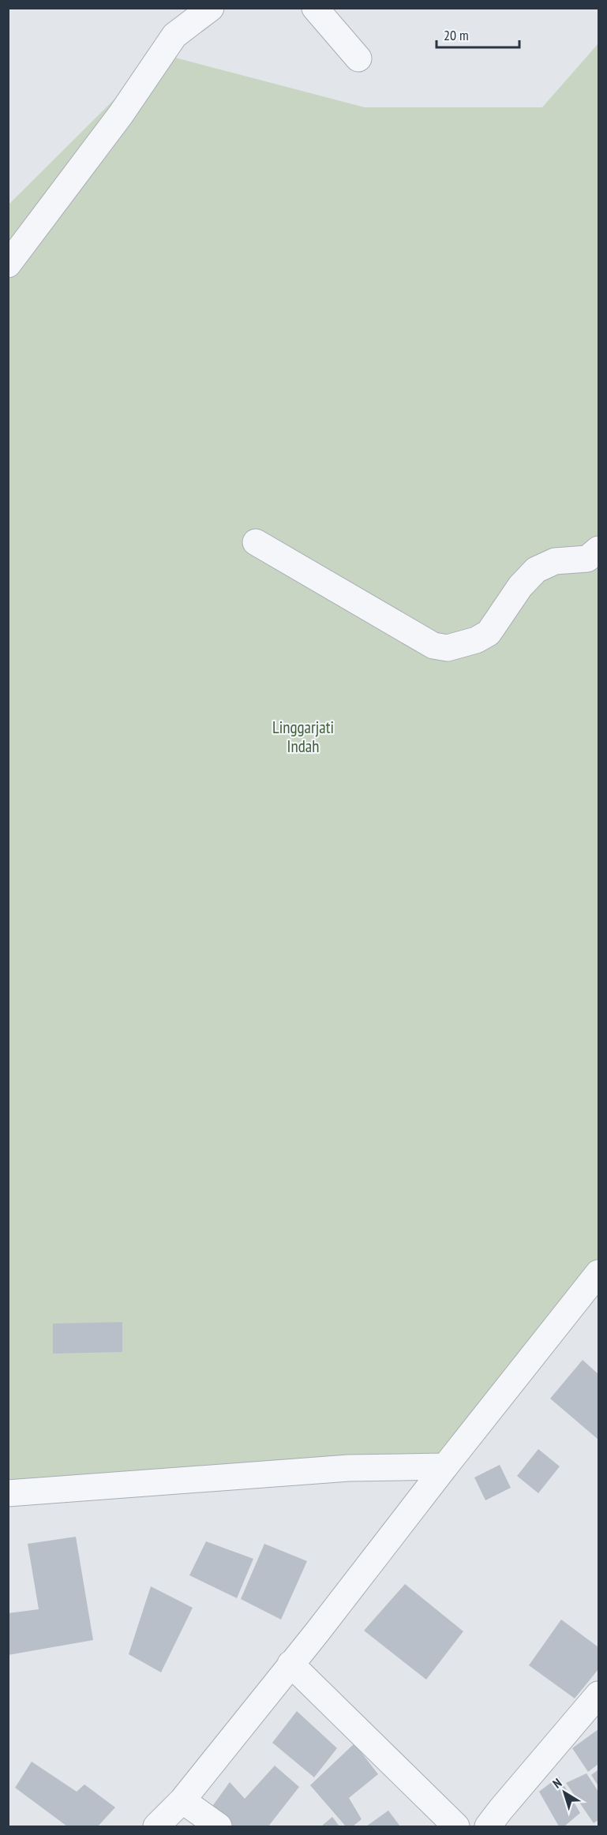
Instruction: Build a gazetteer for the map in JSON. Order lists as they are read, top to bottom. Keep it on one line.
{"parks":["Linggarjati Indah"],"scale_bar":"20 m","north":"top left"}
